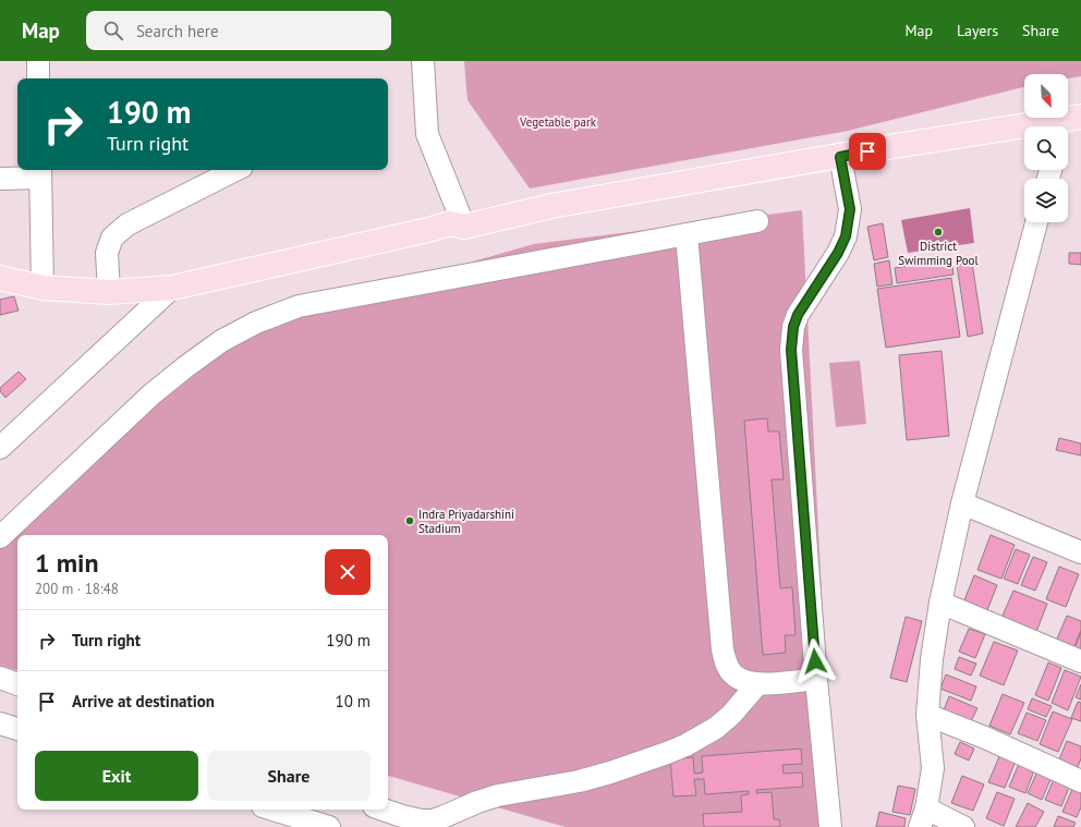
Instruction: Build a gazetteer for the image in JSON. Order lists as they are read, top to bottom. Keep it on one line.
{"parks":["Vegetable park"],"places":["District Swimming Pool","Indra Priyadarshini Stadium"],"north":"bottom right","page":{"header":"Map","search":"Search here","nav":["Map","Layers","Share"],"turn":["190 m","Turn right"],"heading":["1 min","200 m · 18:48"],"list":[{"name":"Turn right","value":"190 m"},{"name":"Arrive at destination","value":"10 m"}],"buttons":["Exit","Share"]}}
